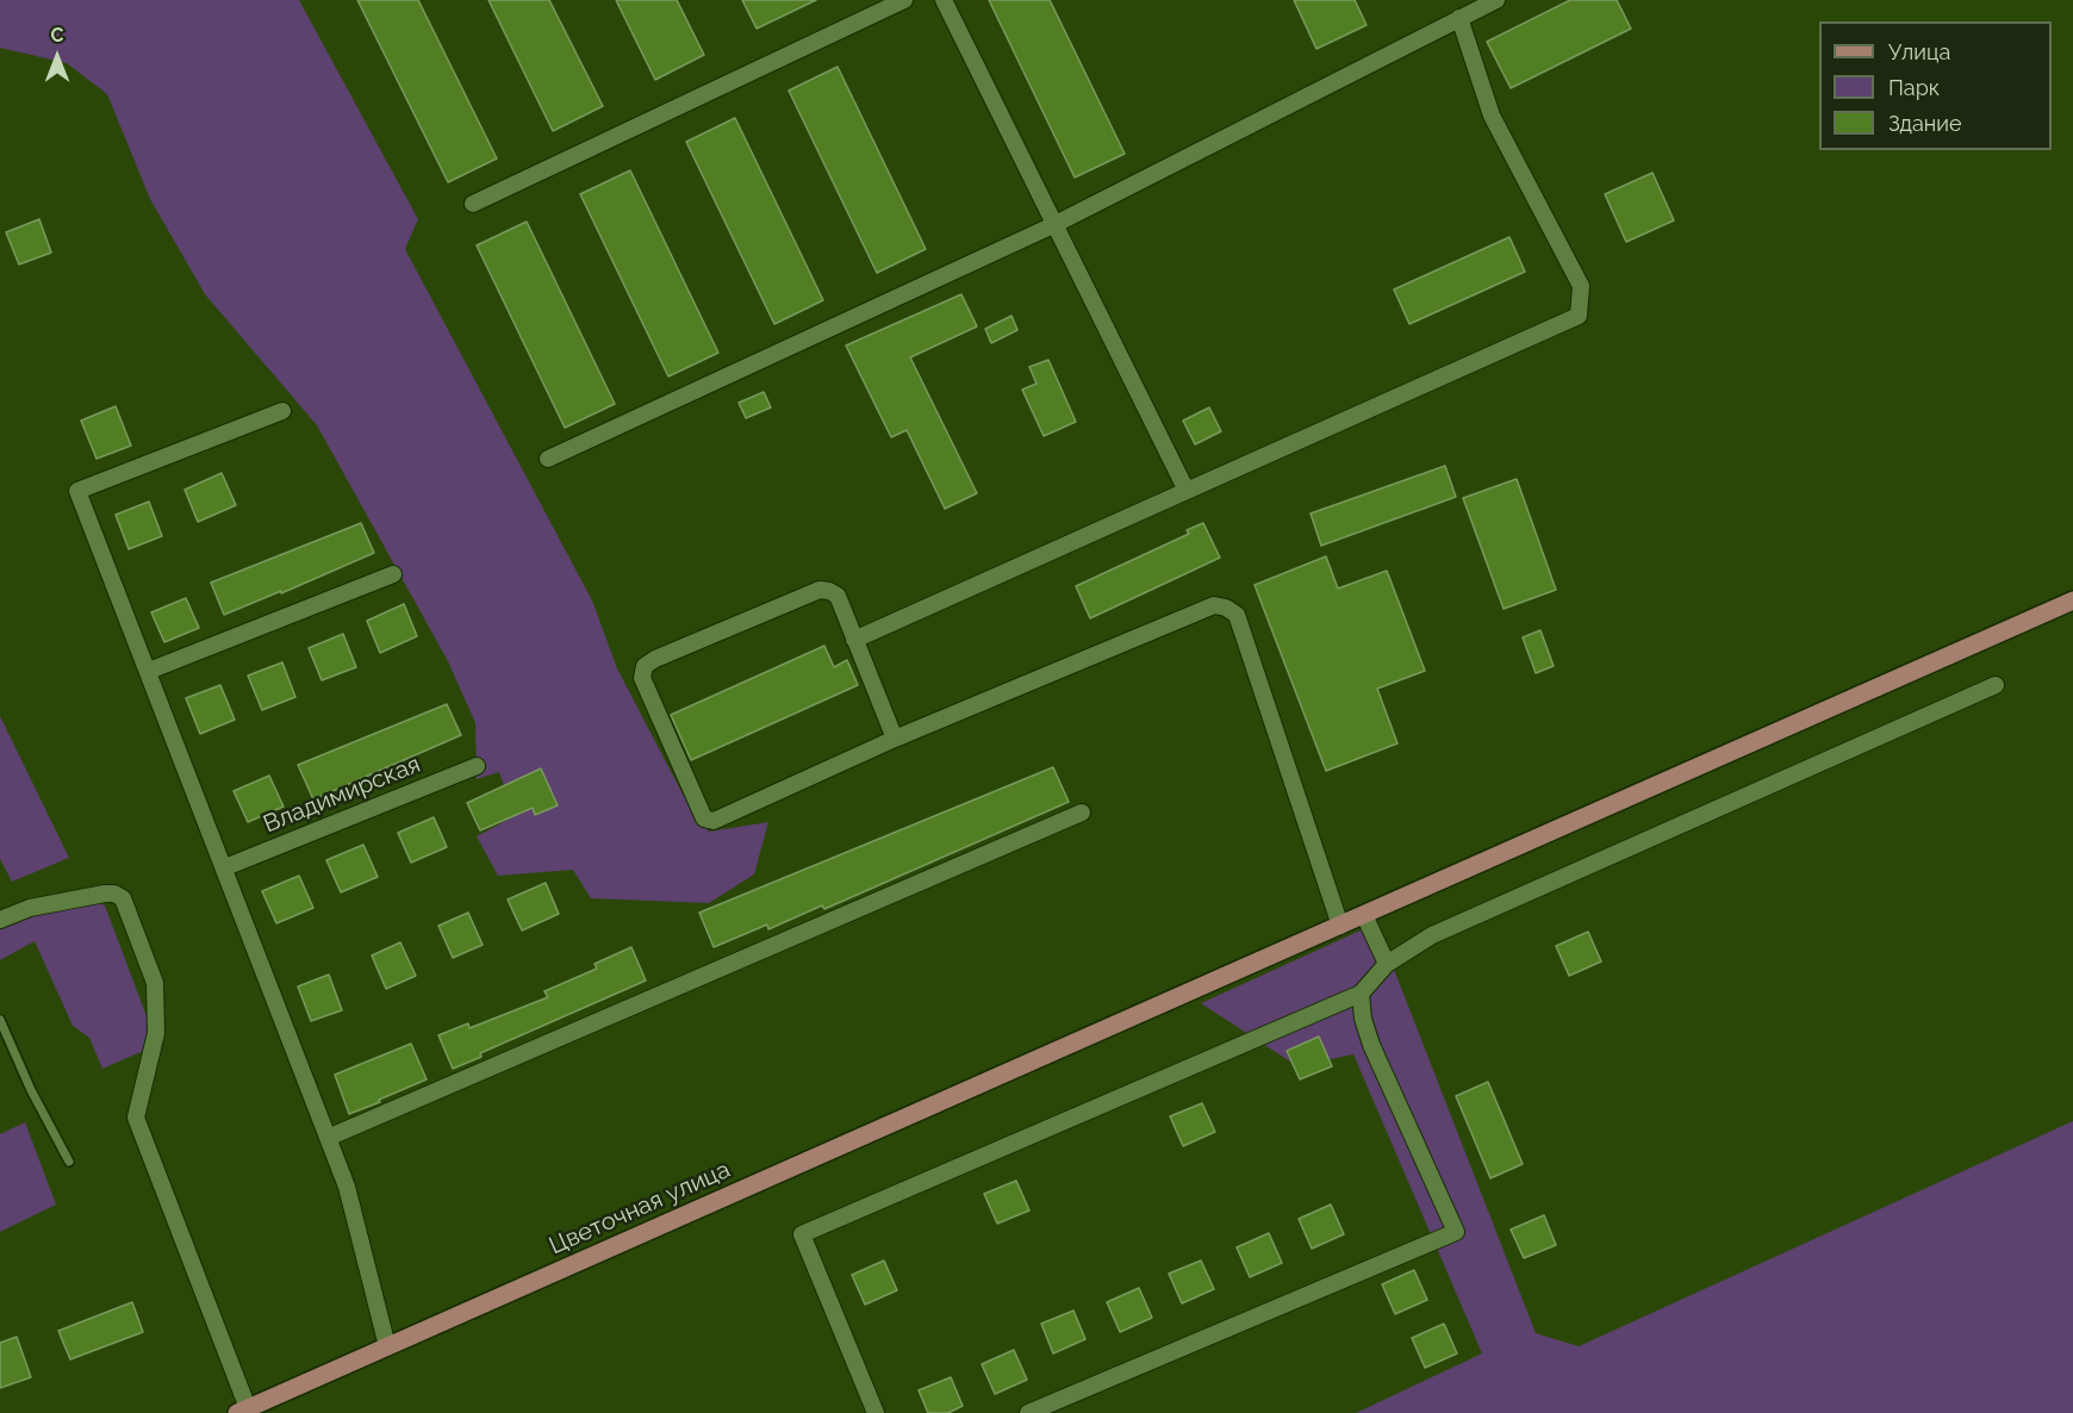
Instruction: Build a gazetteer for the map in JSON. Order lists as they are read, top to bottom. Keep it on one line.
{"streets":{"main road":["Цветочная улица"],"street":["Владимирская"]},"legend":["Улица","Парк","Здание"],"north":"top"}
